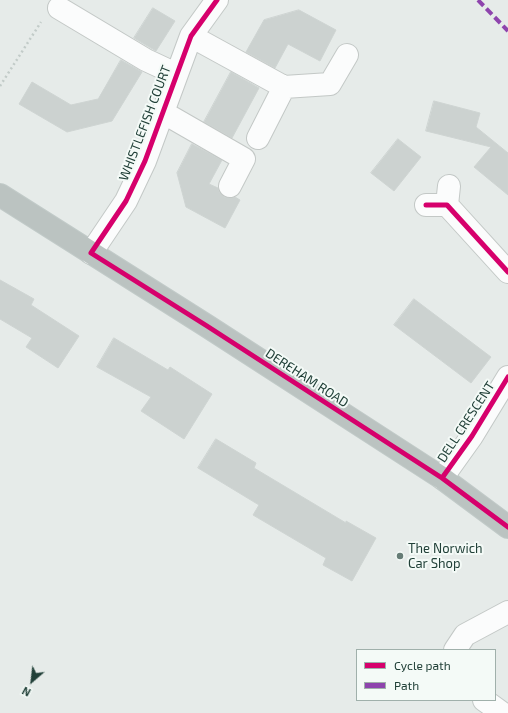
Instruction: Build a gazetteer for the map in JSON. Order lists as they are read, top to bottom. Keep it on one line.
{"streets":{"highway":["DEREHAM ROAD"],"street":["WHISTLEFISH COURT","DELL CRESCENT"]},"crossings":[["WHISTLEFISH COURT","DEREHAM ROAD"],["DEREHAM ROAD","DELL CRESCENT"]],"places":["The Norwich Car Shop"],"legend":["Cycle path","Path"],"north":"bottom left"}
